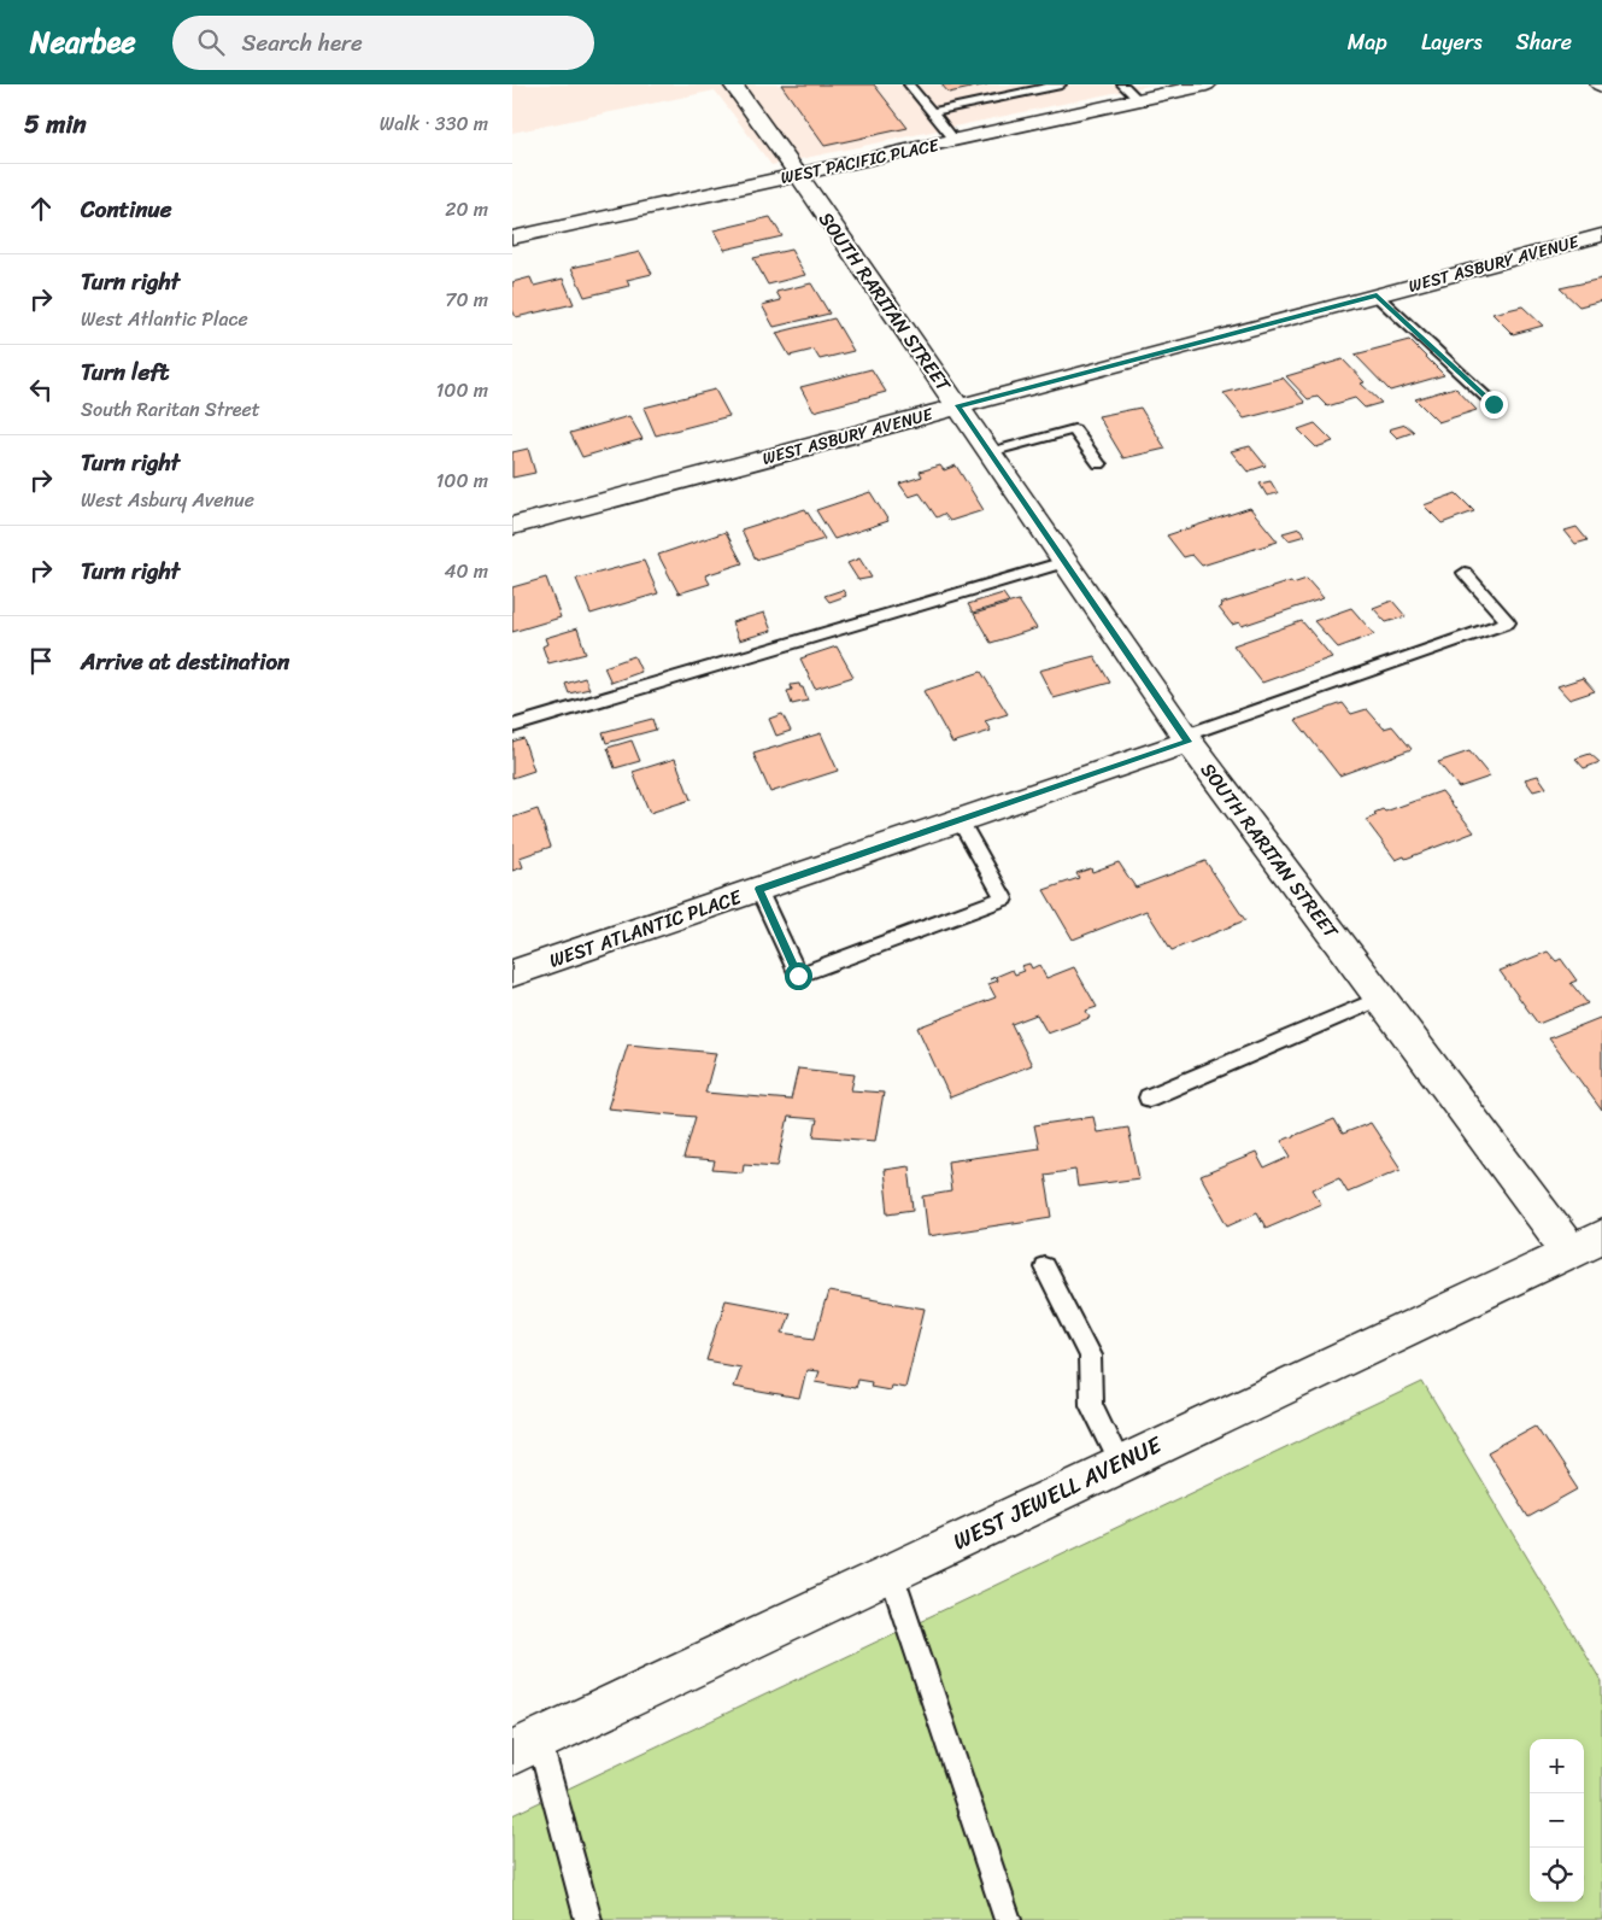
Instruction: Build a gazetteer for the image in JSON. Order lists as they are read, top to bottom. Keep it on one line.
{"streets":{"street":["WEST PACIFIC PLACE","WEST ASBURY AVENUE","SOUTH RARITAN STREET","WEST ATLANTIC PLACE","WEST JEWELL AVENUE"]},"crossings":[["WEST PACIFIC PLACE","SOUTH RARITAN STREET"],["WEST ASBURY AVENUE","SOUTH RARITAN STREET"],["SOUTH RARITAN STREET","WEST ATLANTIC PLACE"],["SOUTH RARITAN STREET","WEST JEWELL AVENUE"]],"page":{"header":"Nearbee","search":"Search here","nav":["Map","Layers","Share"],"heading":["5 min","Walk · 330 m"],"list":[["Continue","20 m"],["Turn right","West Atlantic Place","70 m"],["Turn left","South Raritan Street","100 m"],["Turn right","West Asbury Avenue","100 m"],["Turn right","40 m"],"Arrive at destination"],"map_buttons":["+","−"]}}
